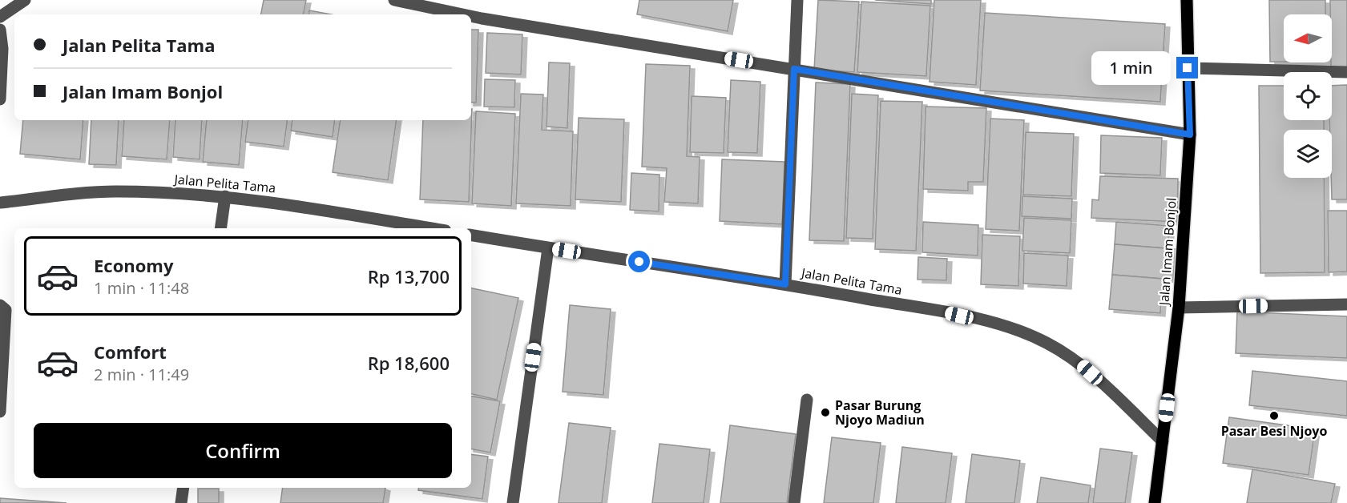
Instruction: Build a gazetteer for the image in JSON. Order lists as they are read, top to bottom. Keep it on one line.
{"streets":{"main road":["Jalan Imam Bonjol"],"street":["Jalan Pelita Tama"]},"crossings":[["Jalan Pelita Tama","Jalan Imam Bonjol"]],"places":["Pasar Burung Njoyo Madiun","Pasar Besi Njoyo"],"north":"left","page":{"banner":["Jalan Pelita Tama","Jalan Imam Bonjol"],"bubble":"1 min","list":[{"name":"Economy","note":"1 min · 11:48","value":"Rp 13,700"},{"name":"Comfort","note":"2 min · 11:49","value":"Rp 18,600"}],"buttons":"Confirm"}}
